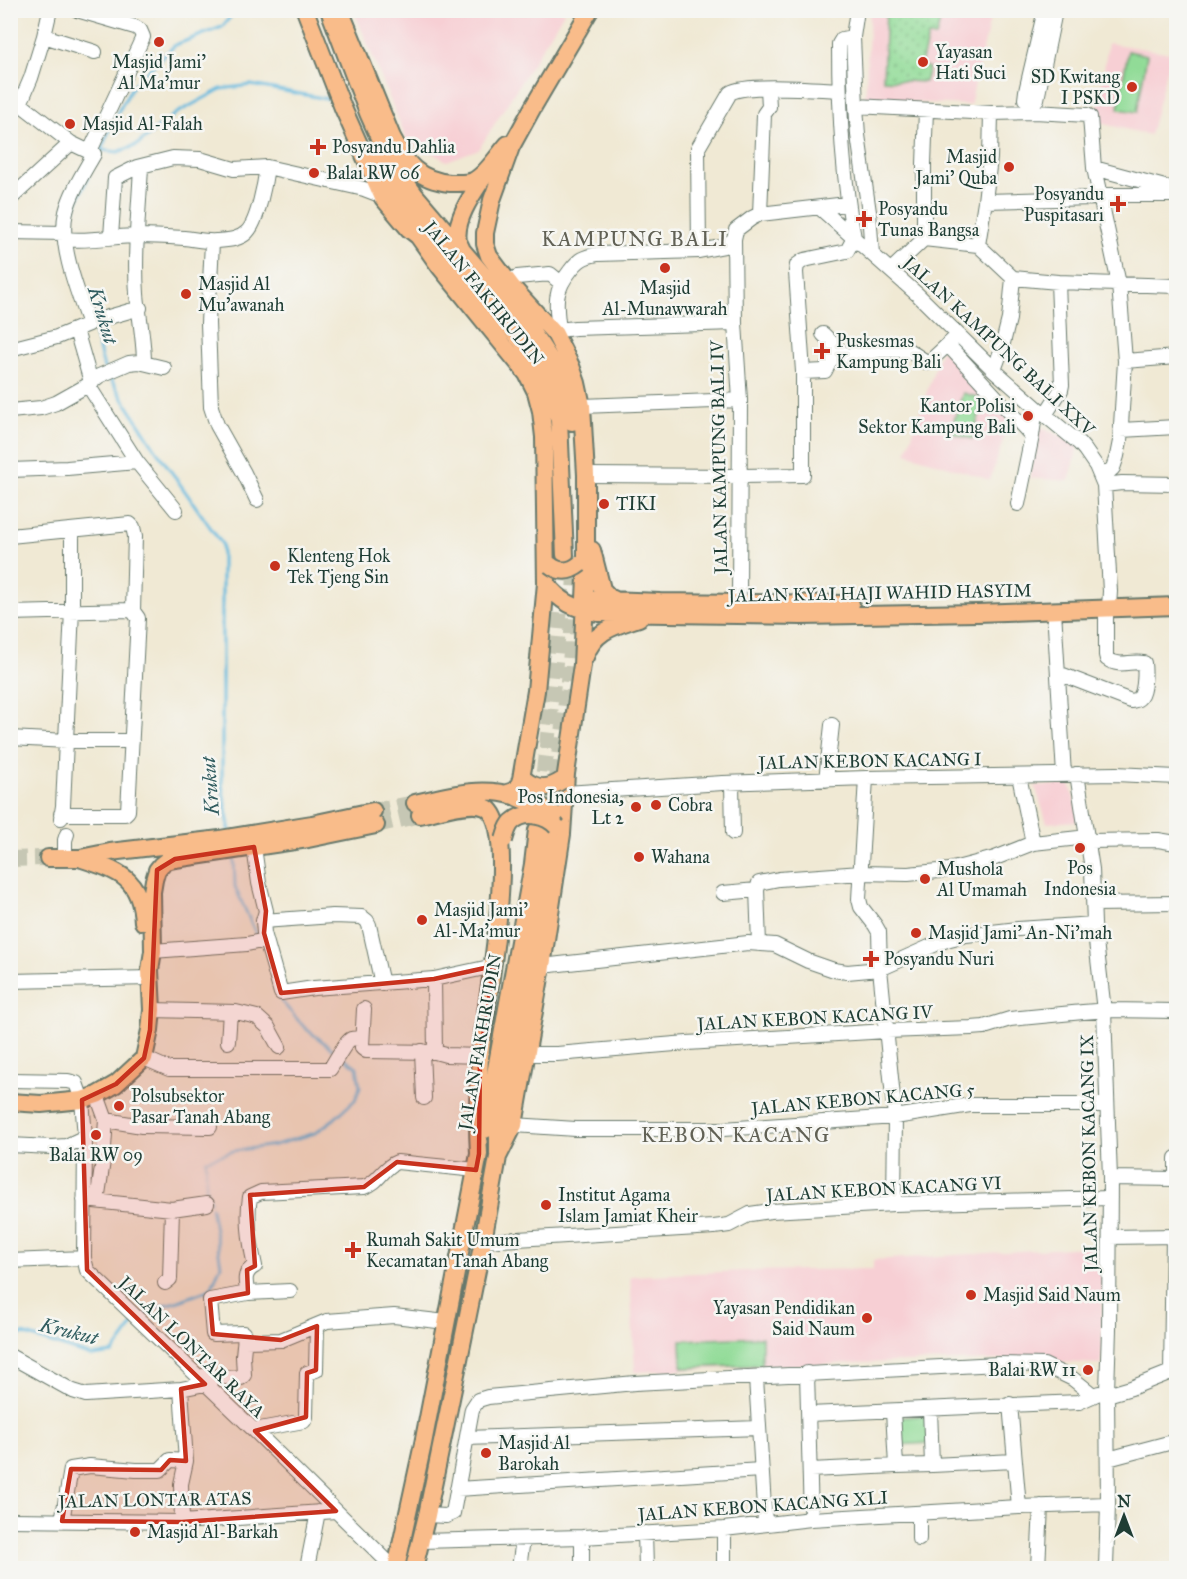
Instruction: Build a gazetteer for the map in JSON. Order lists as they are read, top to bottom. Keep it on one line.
{"streets":{"main road":["JALAN FAKHRUDIN","JALAN KYAI HAJI WAHID HASYIM"],"street":["JALAN KAMPUNG BALI XXV","JALAN KAMPUNG BALI IV","JALAN KEBON KACANG I","JALAN KEBON KACANG IV","JALAN KEBON KACANG 5","JALAN KEBON KACANG IX","JALAN KEBON KACANG VI","JALAN LONTAR RAYA","JALAN LONTAR ATAS","JALAN KEBON KACANG XLI"]},"crossings":[["JALAN FAKHRUDIN","JALAN KYAI HAJI WAHID HASYIM"],["JALAN FAKHRUDIN","JALAN KEBON KACANG I"],["JALAN KAMPUNG BALI XXV","JALAN KYAI HAJI WAHID HASYIM"],["JALAN KAMPUNG BALI XXV","JALAN KEBON KACANG IX"],["JALAN KAMPUNG BALI IV","JALAN KYAI HAJI WAHID HASYIM"],["JALAN KYAI HAJI WAHID HASYIM","JALAN KEBON KACANG IX"],["JALAN KEBON KACANG I","JALAN KEBON KACANG IX"],["JALAN KEBON KACANG IV","JALAN KEBON KACANG IX"],["JALAN KEBON KACANG 5","JALAN KEBON KACANG IX"],["JALAN KEBON KACANG IX","JALAN KEBON KACANG VI"],["JALAN KEBON KACANG IX","JALAN KEBON KACANG XLI"],["JALAN LONTAR RAYA","JALAN LONTAR ATAS"]],"districts":["KAMPUNG BALI","KEBON KACANG"],"water":["Krukut"],"places":{"other":["Masjid Jami' Al Ma'mur","Yayasan Hati Suci","SD Kwitang I PSKD","Masjid Al-Falah","Masjid Jami' Quba","Balai RW 06","Masjid Al-Munawwarah","Masjid Al Mu'awanah","Kantor Polisi Sektor Kampung Bali","TIKI","Klenteng Hok Tek Tjeng Sin","Cobra","Pos Indonesia, Lt 2","Pos Indonesia","Wahana","Mushola Al Umamah","Masjid Jami' Al-Ma'mur","Masjid Jami' An-Ni'mah","Polsubsektor Pasar Tanah Abang","Balai RW 09","Institut Agama Islam Jamiat Kheir","Masjid Said Naum","Yayasan Pendidikan Said Naum","Balai RW 11","Masjid Al Barokah","Masjid Al-Barkah"],"health":["Posyandu Dahlia","Posyandu Puspitasari","Posyandu Tunas Bangsa","Puskesmas Kampung Bali","Posyandu Nuri","Rumah Sakit Umum Kecamatan Tanah Abang"]},"north":"top"}
